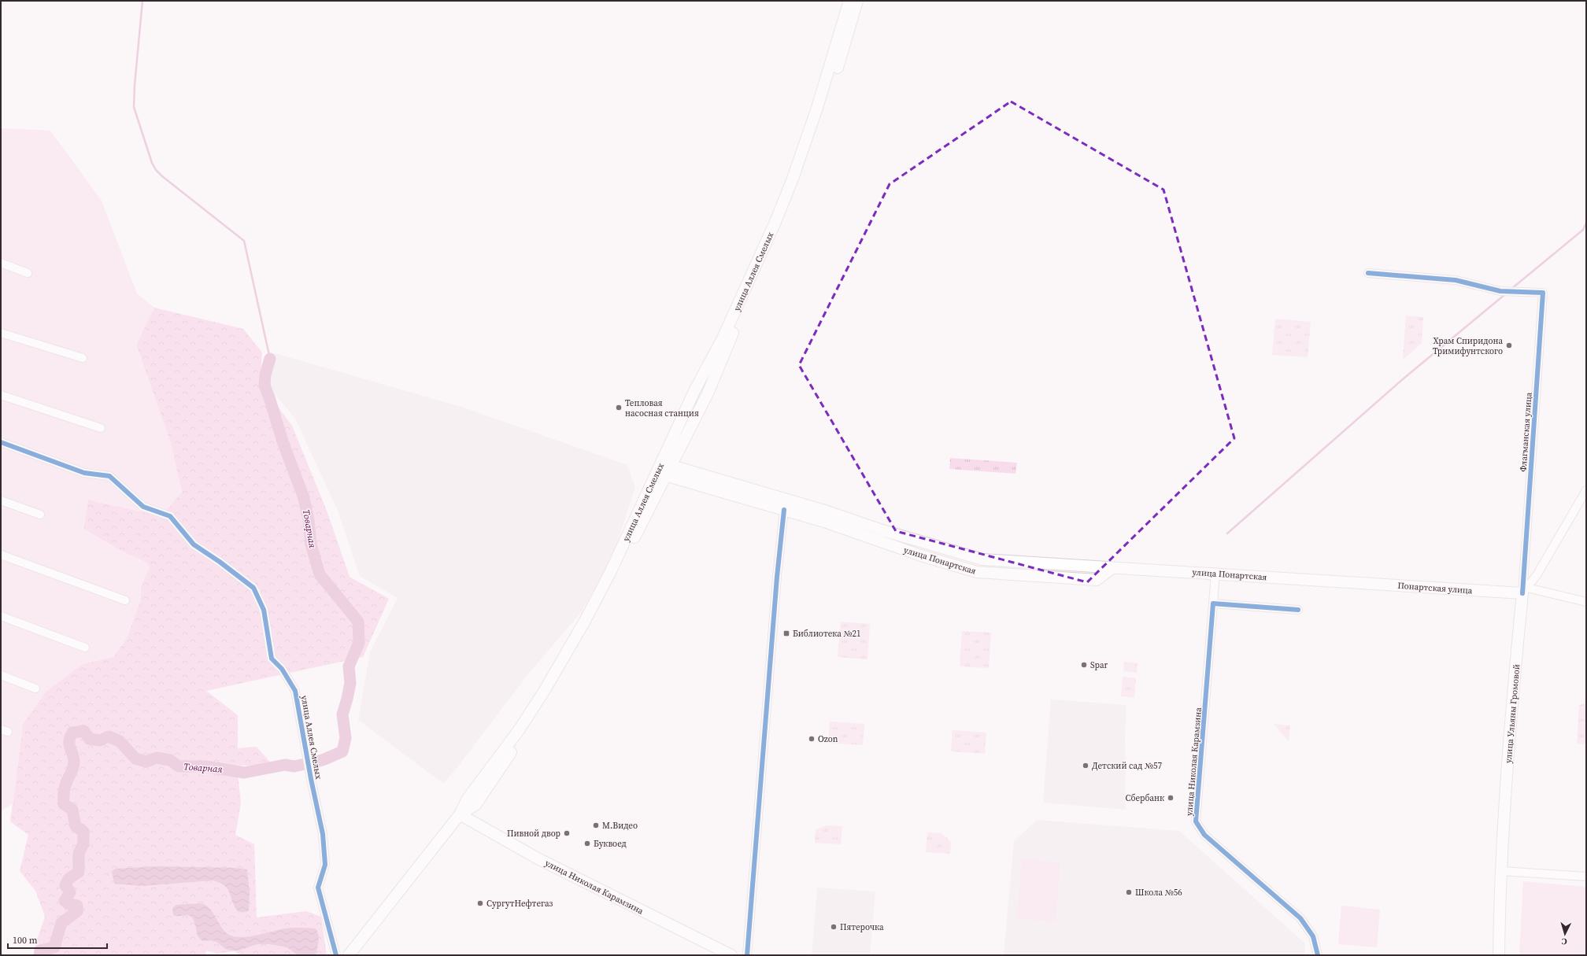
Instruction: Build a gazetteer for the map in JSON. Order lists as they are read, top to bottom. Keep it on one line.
{"streets":{"main road":["улица Аллея Смелых","улица Понартская","Понартская улица","улица Ульяны Громовой","улица Николая Карамзина"],"street":["Флагманская улица"]},"crossings":[["улица Аллея Смелых","улица Понартская"],["улица Аллея Смелых","улица Николая Карамзина"],["Флагманская улица","Понартская улица"],["Флагманская улица","улица Ульяны Громовой"],["улица Понартская","Понартская улица"],["улица Понартская","улица Николая Карамзина"],["Понартская улица","улица Ульяны Громовой"]],"water":["Товарная"],"places":{"other":["Храм Спиридона Тримифунтского","Тепловая насосная станция","Spar","Ozon","Детский сад №57","Сбербанк","M.Видео","Пивной двор","Буквоед","Школа №56","СургутНефтегаз","Пятерочка"],"transit":["Библиотека №21"]},"scale_bar":"100 m","north":"bottom"}
